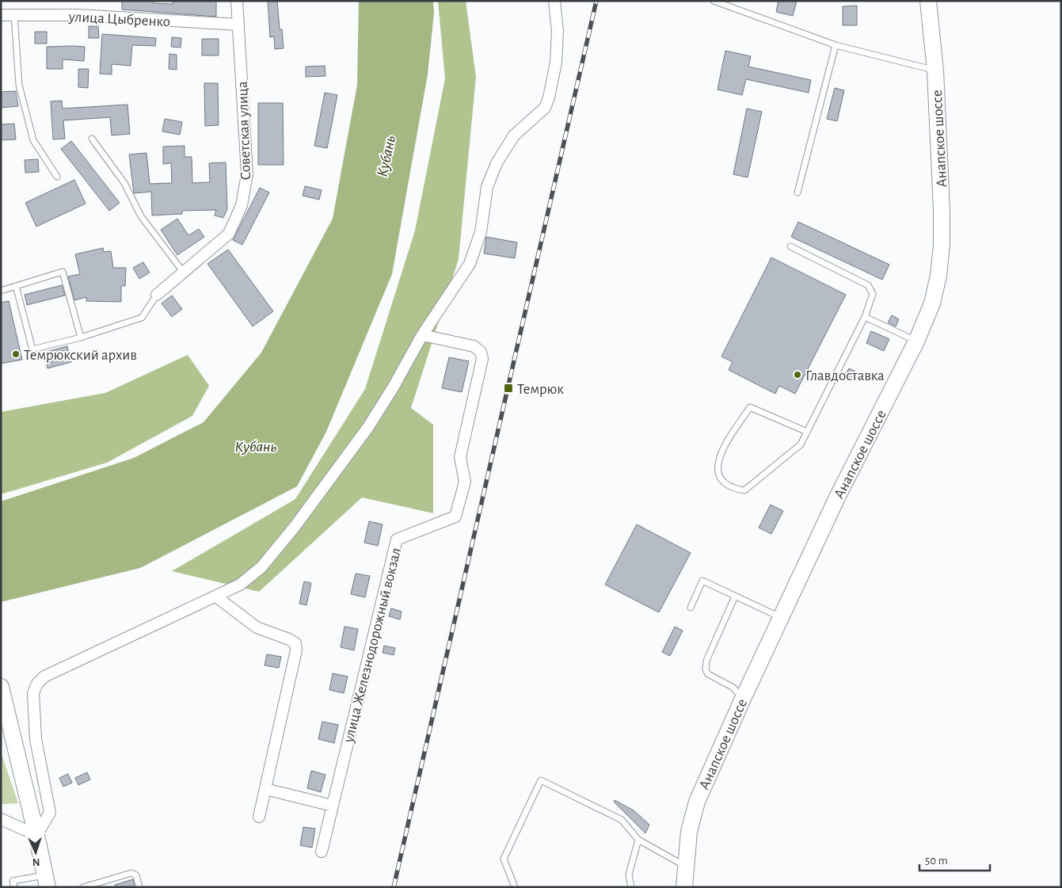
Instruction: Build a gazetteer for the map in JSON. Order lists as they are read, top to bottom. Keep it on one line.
{"streets":{"street":["улица Цыбренко","Советская улица","Анапское шоссе","улица Железнодорожный вокзал"]},"crossings":[["улица Цыбренко","Советская улица"]],"water":["Кубань"],"places":{"other":["Темрюкский архив","Главдоставка"],"transit":["Темрюк"]},"scale_bar":"50 m","north":"bottom"}
